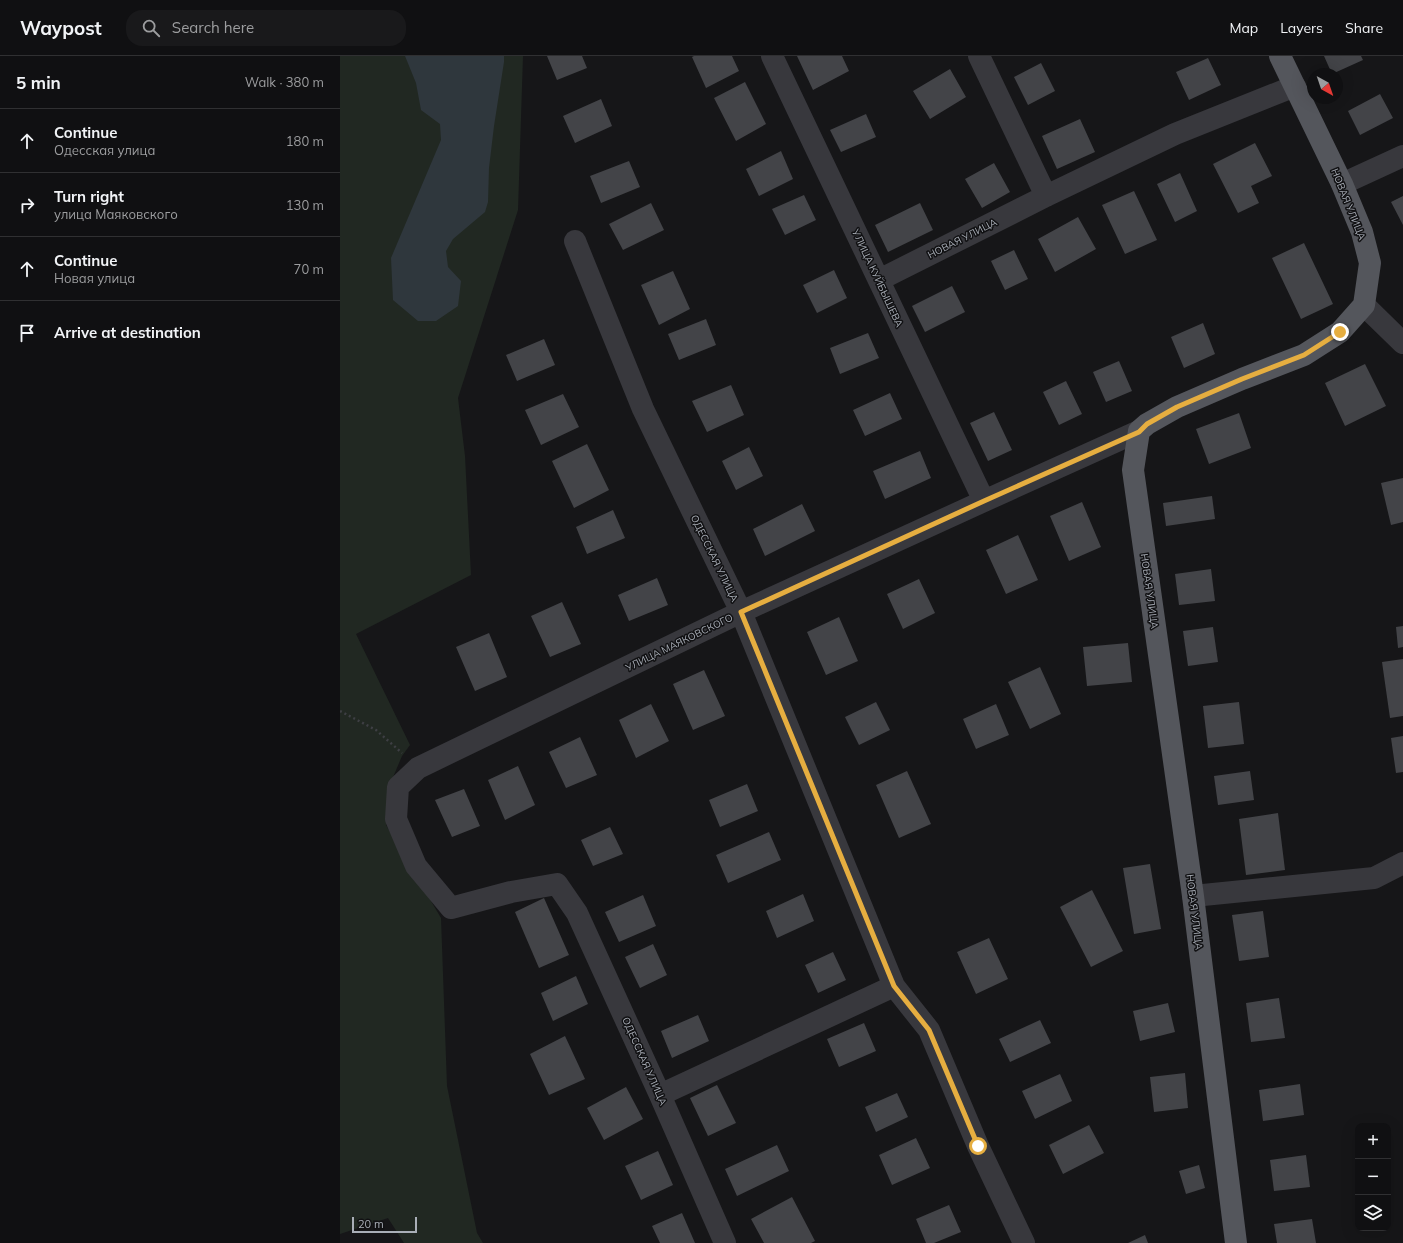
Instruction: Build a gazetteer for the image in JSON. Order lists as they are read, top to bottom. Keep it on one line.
{"streets":{"main road":["НОВАЯ УЛИЦА"],"street":["УЛИЦА КУЙБЫШЕВА","ОДЕССКАЯ УЛИЦА","УЛИЦА МАЯКОВСКОГО"]},"crossings":[["НОВАЯ УЛИЦА","УЛИЦА КУЙБЫШЕВА"],["НОВАЯ УЛИЦА","УЛИЦА МАЯКОВСКОГО"],["УЛИЦА КУЙБЫШЕВА","УЛИЦА МАЯКОВСКОГО"],["ОДЕССКАЯ УЛИЦА","УЛИЦА МАЯКОВСКОГО"]],"scale_bar":"20 m","north":"bottom right","page":{"header":"Waypost","search":"Search here","nav":["Map","Layers","Share"],"heading":["5 min","Walk · 380 m"],"list":[["Continue","Одесская улица","180 m"],["Turn right","улица Маяковского","130 m"],["Continue","Новая улица","70 m"],"Arrive at destination"],"map_buttons":["+","−"],"scale":"20 m"}}
